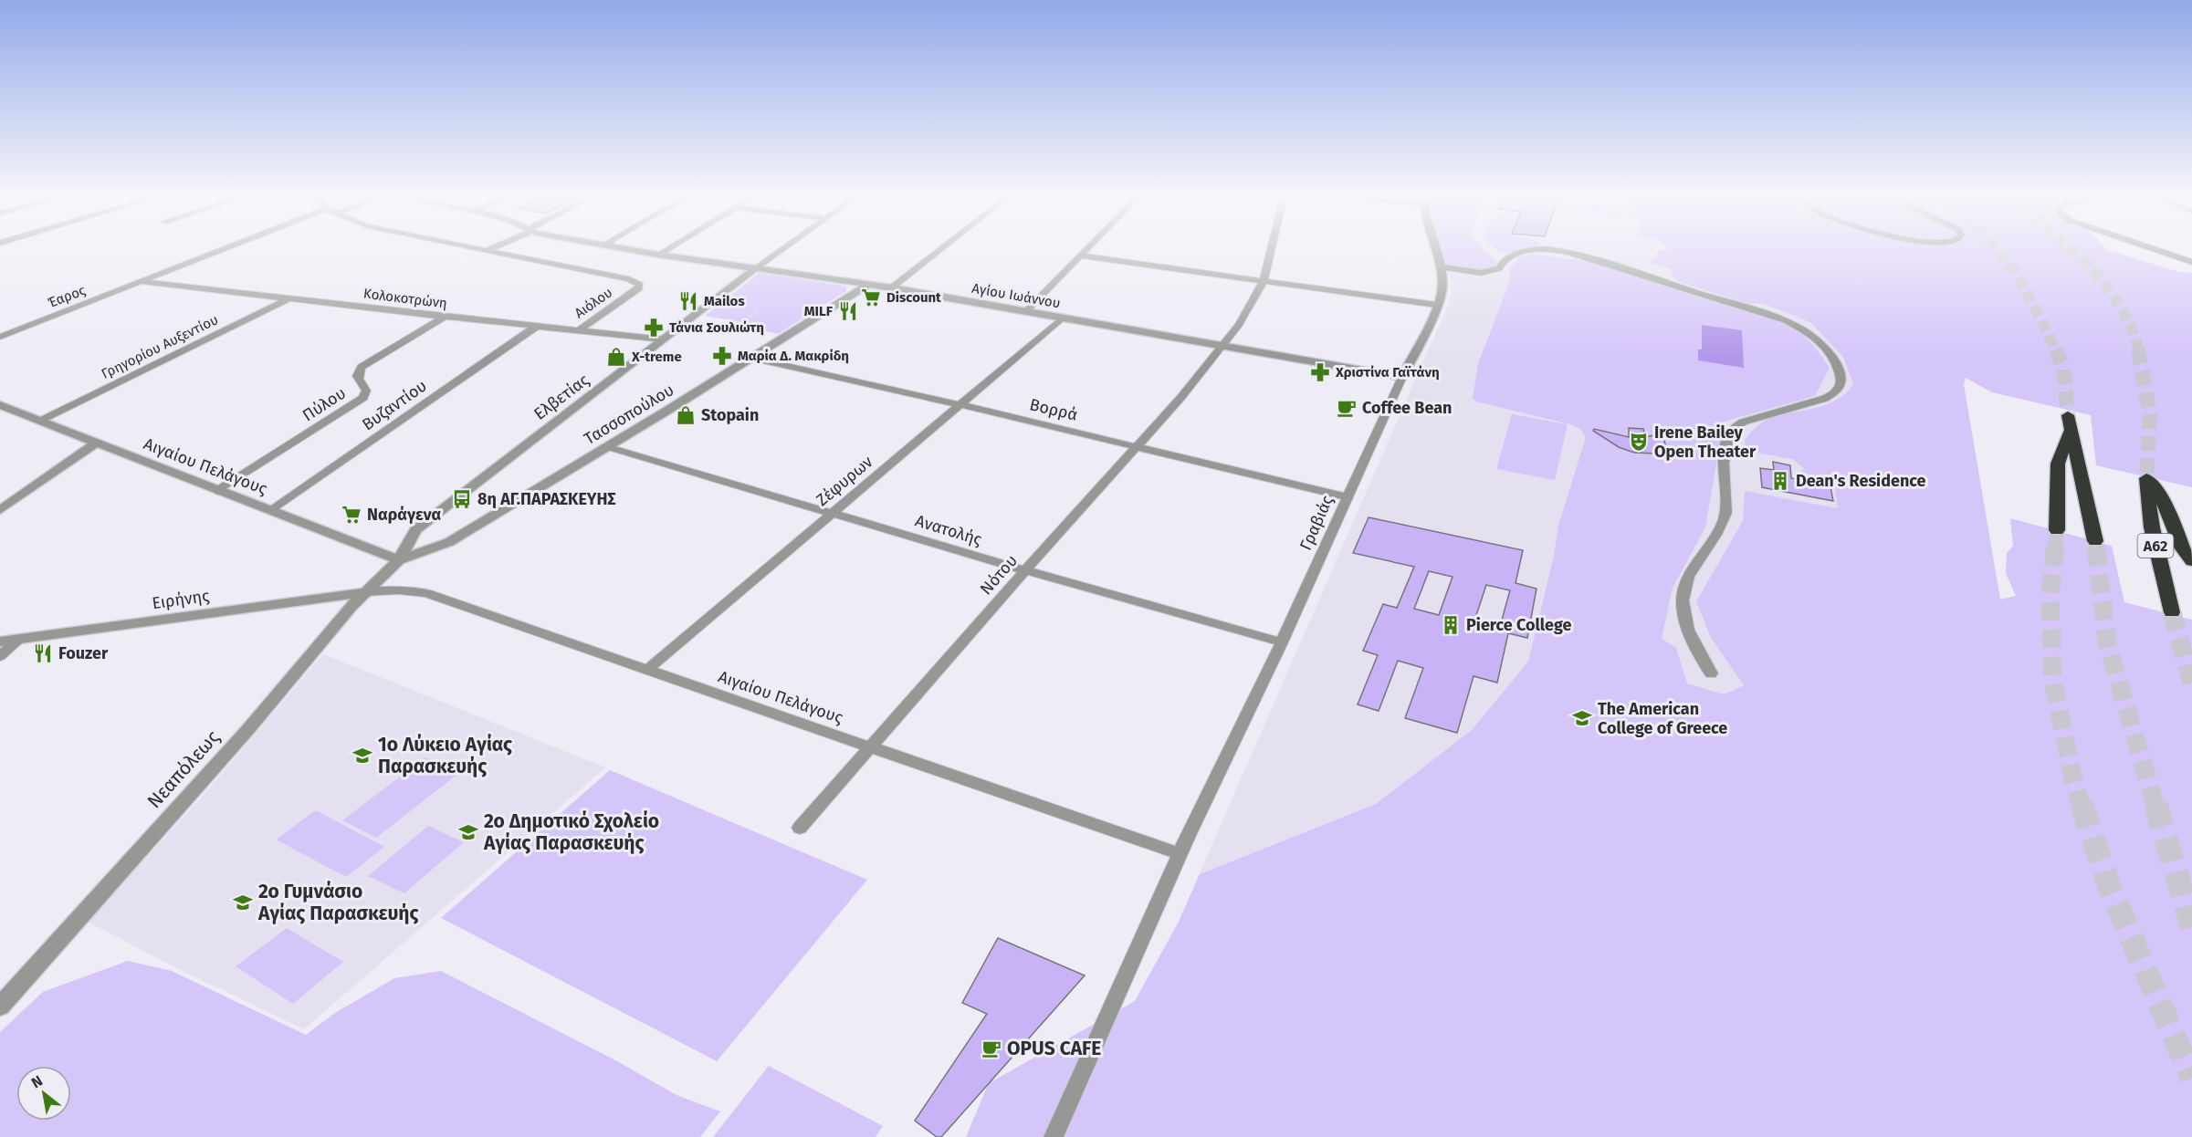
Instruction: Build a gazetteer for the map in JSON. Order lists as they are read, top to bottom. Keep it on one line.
{"streets":{"highway":["Α62"],"street":["Αγίου Ιωάννου","Έαρος","Κολοκοτρώνη","Αιόλου","Γρηγορίου Αυξεντίου","Ελβετίας","Πύλου","Βυζαντίου","Βορρά","Τασσοπούλου","Αιγαίου Πελάγους","Ζέφυρων","Γραβιάς","Ανατολής","Νότου","Ειρήνης","Νεαπόλεως"]},"crossings":[["Αγίου Ιωάννου","Ελβετίας"],["Αγίου Ιωάννου","Τασσοπούλου"],["Αγίου Ιωάννου","Ζέφυρων"],["Αγίου Ιωάννου","Γραβιάς"],["Αγίου Ιωάννου","Νότου"],["Έαρος","Κολοκοτρώνη"],["Κολοκοτρώνη","Αιόλου"],["Κολοκοτρώνη","Γρηγορίου Αυξεντίου"],["Κολοκοτρώνη","Ελβετίας"],["Κολοκοτρώνη","Πύλου"],["Κολοκοτρώνη","Βυζαντίου"],["Γρηγορίου Αυξεντίου","Αιγαίου Πελάγους"],["Ελβετίας","Τασσοπούλου"],["Ελβετίας","Αιγαίου Πελάγους"],["Ελβετίας","Νεαπόλεως"],["Πύλου","Αιγαίου Πελάγους"],["Βυζαντίου","Αιγαίου Πελάγους"],["Βορρά","Τασσοπούλου"],["Βορρά","Ζέφυρων"],["Βορρά","Γραβιάς"],["Βορρά","Νότου"],["Τασσοπούλου","Αιγαίου Πελάγους"],["Τασσοπούλου","Ανατολής"],["Τασσοπούλου","Νεαπόλεως"],["Αιγαίου Πελάγους","Ζέφυρων"],["Αιγαίου Πελάγους","Γραβιάς"],["Αιγαίου Πελάγους","Νότου"],["Αιγαίου Πελάγους","Ειρήνης"],["Αιγαίου Πελάγους","Νεαπόλεως"],["Ζέφυρων","Ανατολής"],["Γραβιάς","Ανατολής"],["Ανατολής","Νότου"],["Ειρήνης","Νεαπόλεως"]],"places":{"supermarket":["Discount","Ναράγενα"],"restaurant":["Mailos","MILF","Fouzer"],"pharmacy":["Τάνια Σουλιώτη","Μαρία Δ. Μακρίδη","Χριστίνα Γαϊτάνη"],"shop":["X-treme","Stopain"],"cafe":["Coffee Bean","OPUS CAFE"],"theatre":["Irene Bailey Open Theater"],"building":["Dean's Residence","Pierce College"],"bus stop":["8η ΑΓ.ΠΑΡΑΣΚΕΥΗΣ"],"school or university":["The American College of Greece","1ο Λύκειο Αγίας Παρασκευής","2ο Δημοτικό Σχολείο Αγίας Παρασκευής","2ο Γυμνάσιο Αγίας Παρασκευής"]},"north":"top left"}
